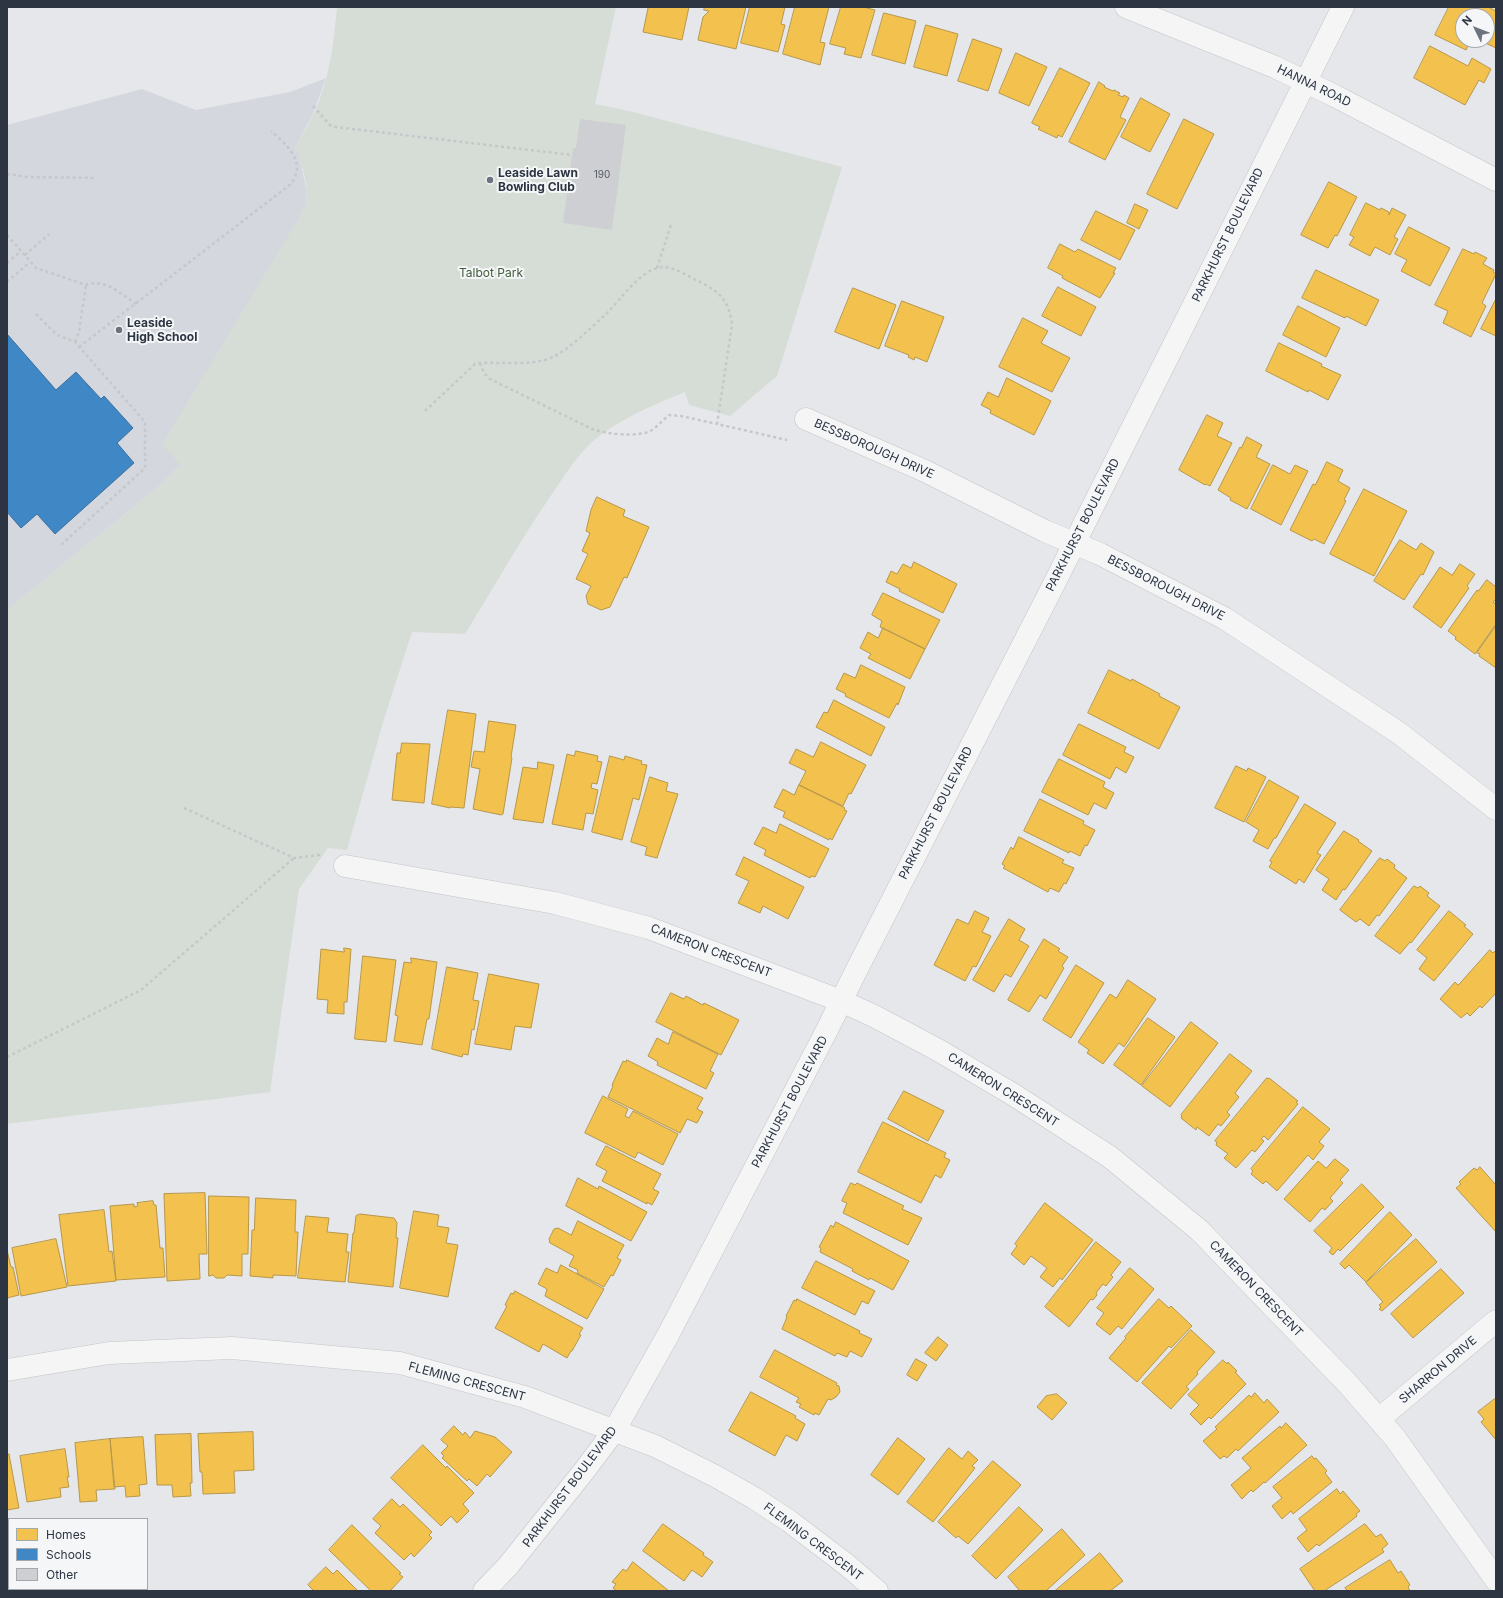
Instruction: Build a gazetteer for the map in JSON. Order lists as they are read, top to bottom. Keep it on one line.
{"streets":{"street":["HANNA ROAD","PARKHURST BOULEVARD","BESSBOROUGH DRIVE","CAMERON CRESCENT","SHARRON DRIVE","FLEMING CRESCENT"]},"crossings":[["HANNA ROAD","PARKHURST BOULEVARD"],["PARKHURST BOULEVARD","BESSBOROUGH DRIVE"],["PARKHURST BOULEVARD","CAMERON CRESCENT"],["PARKHURST BOULEVARD","FLEMING CRESCENT"],["CAMERON CRESCENT","SHARRON DRIVE"]],"parks":["Talbot Park"],"places":["Leaside Lawn Bowling Club","Leaside High School"],"house_numbers":["190"],"legend":["Homes","Schools","Other"],"north":"top left"}
